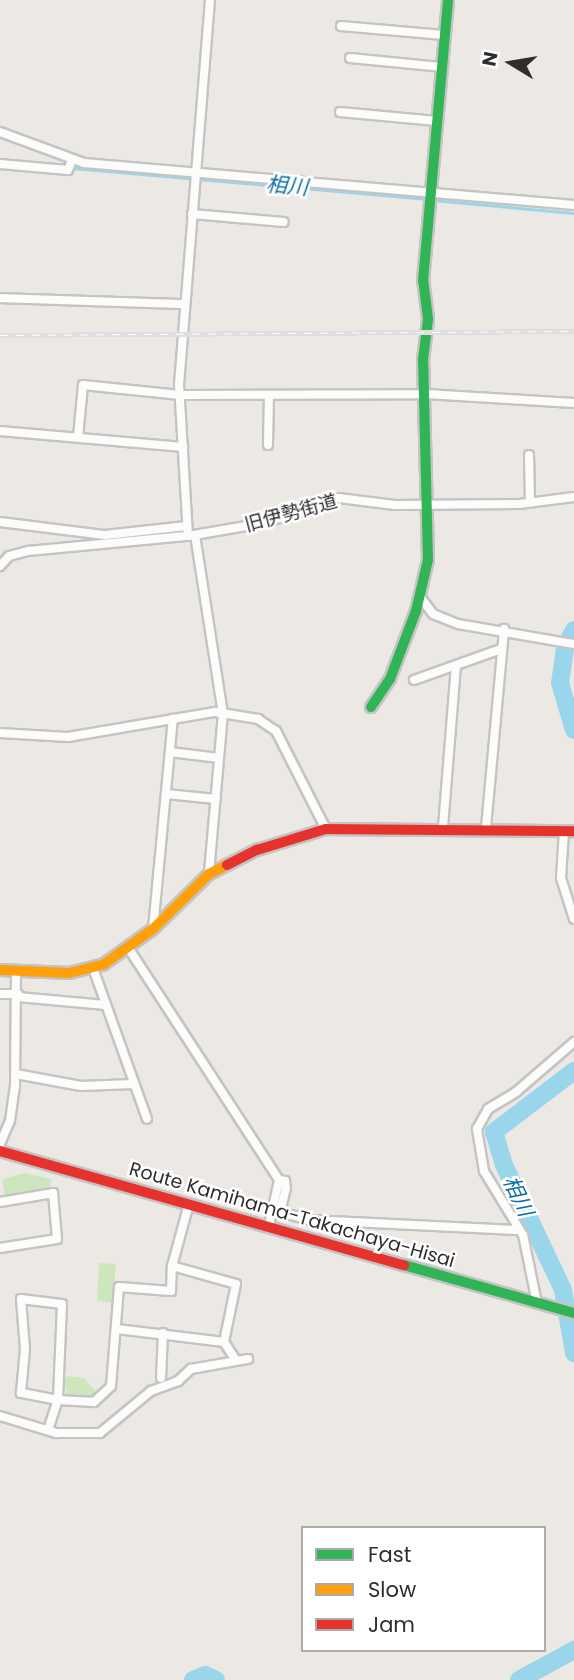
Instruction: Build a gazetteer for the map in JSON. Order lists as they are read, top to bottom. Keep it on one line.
{"streets":{"street":["旧伊勢街道","Route Kamihama-Takachaya-Hisai"]},"water":["相川"],"legend":["Fast","Slow","Jam"],"north":"left"}
